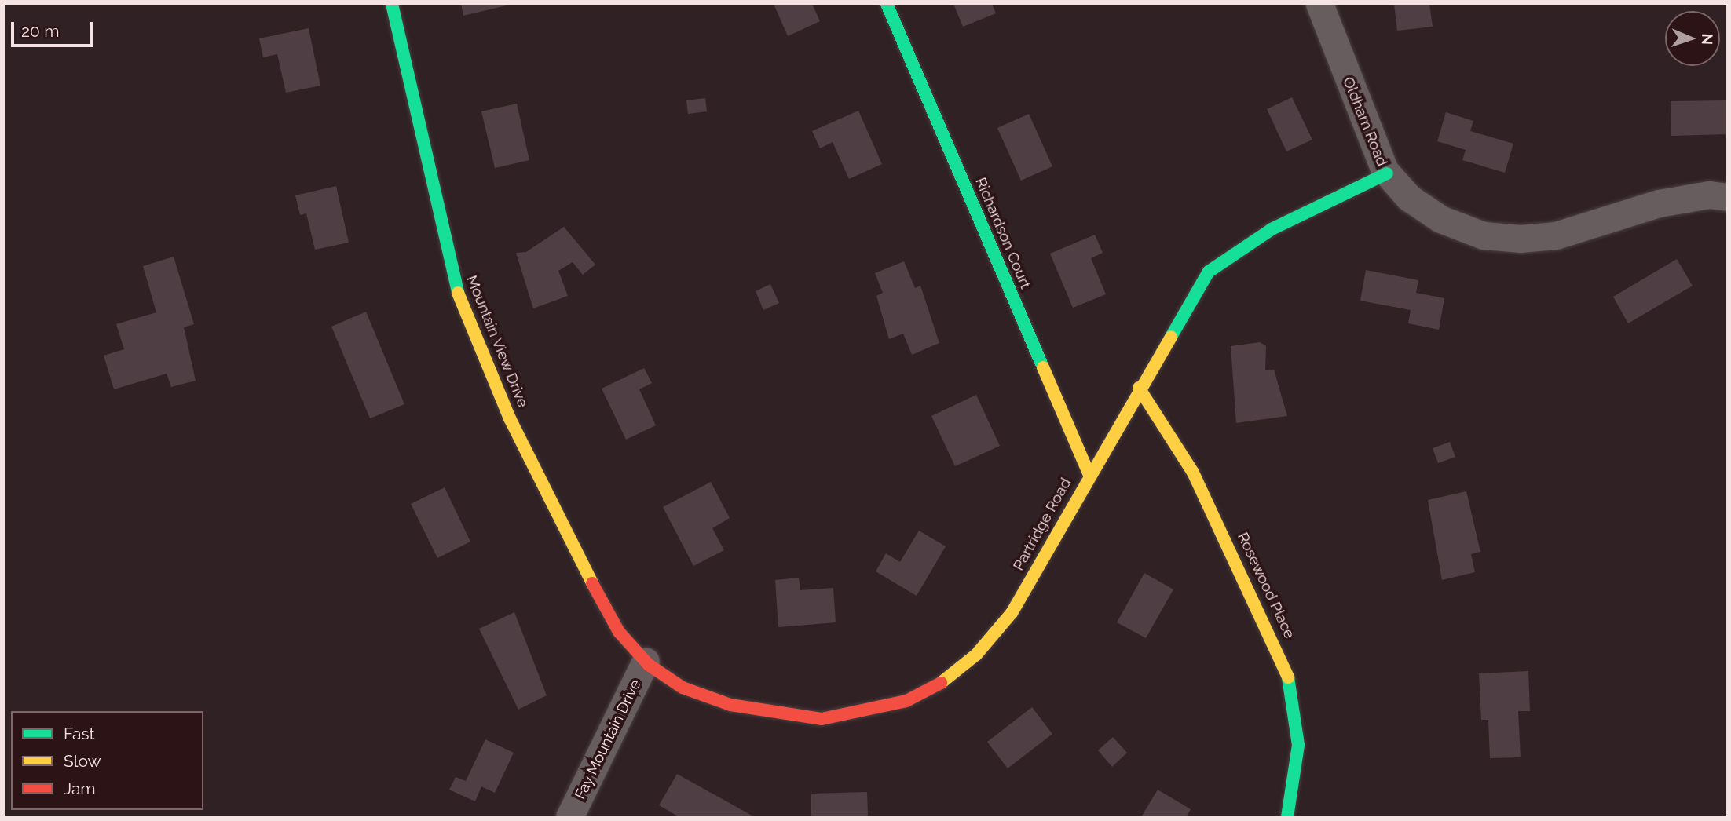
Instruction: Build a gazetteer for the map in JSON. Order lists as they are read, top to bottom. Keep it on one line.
{"streets":{"street":["Oldham Road","Richardson Court","Mountain View Drive","Partridge Road","Rosewood Place","Fay Mountain Drive"]},"crossings":[["Oldham Road","Partridge Road"],["Richardson Court","Partridge Road"],["Mountain View Drive","Partridge Road"],["Mountain View Drive","Fay Mountain Drive"],["Partridge Road","Rosewood Place"],["Partridge Road","Fay Mountain Drive"]],"legend":["Fast","Slow","Jam"],"scale_bar":"20 m","north":"right"}
